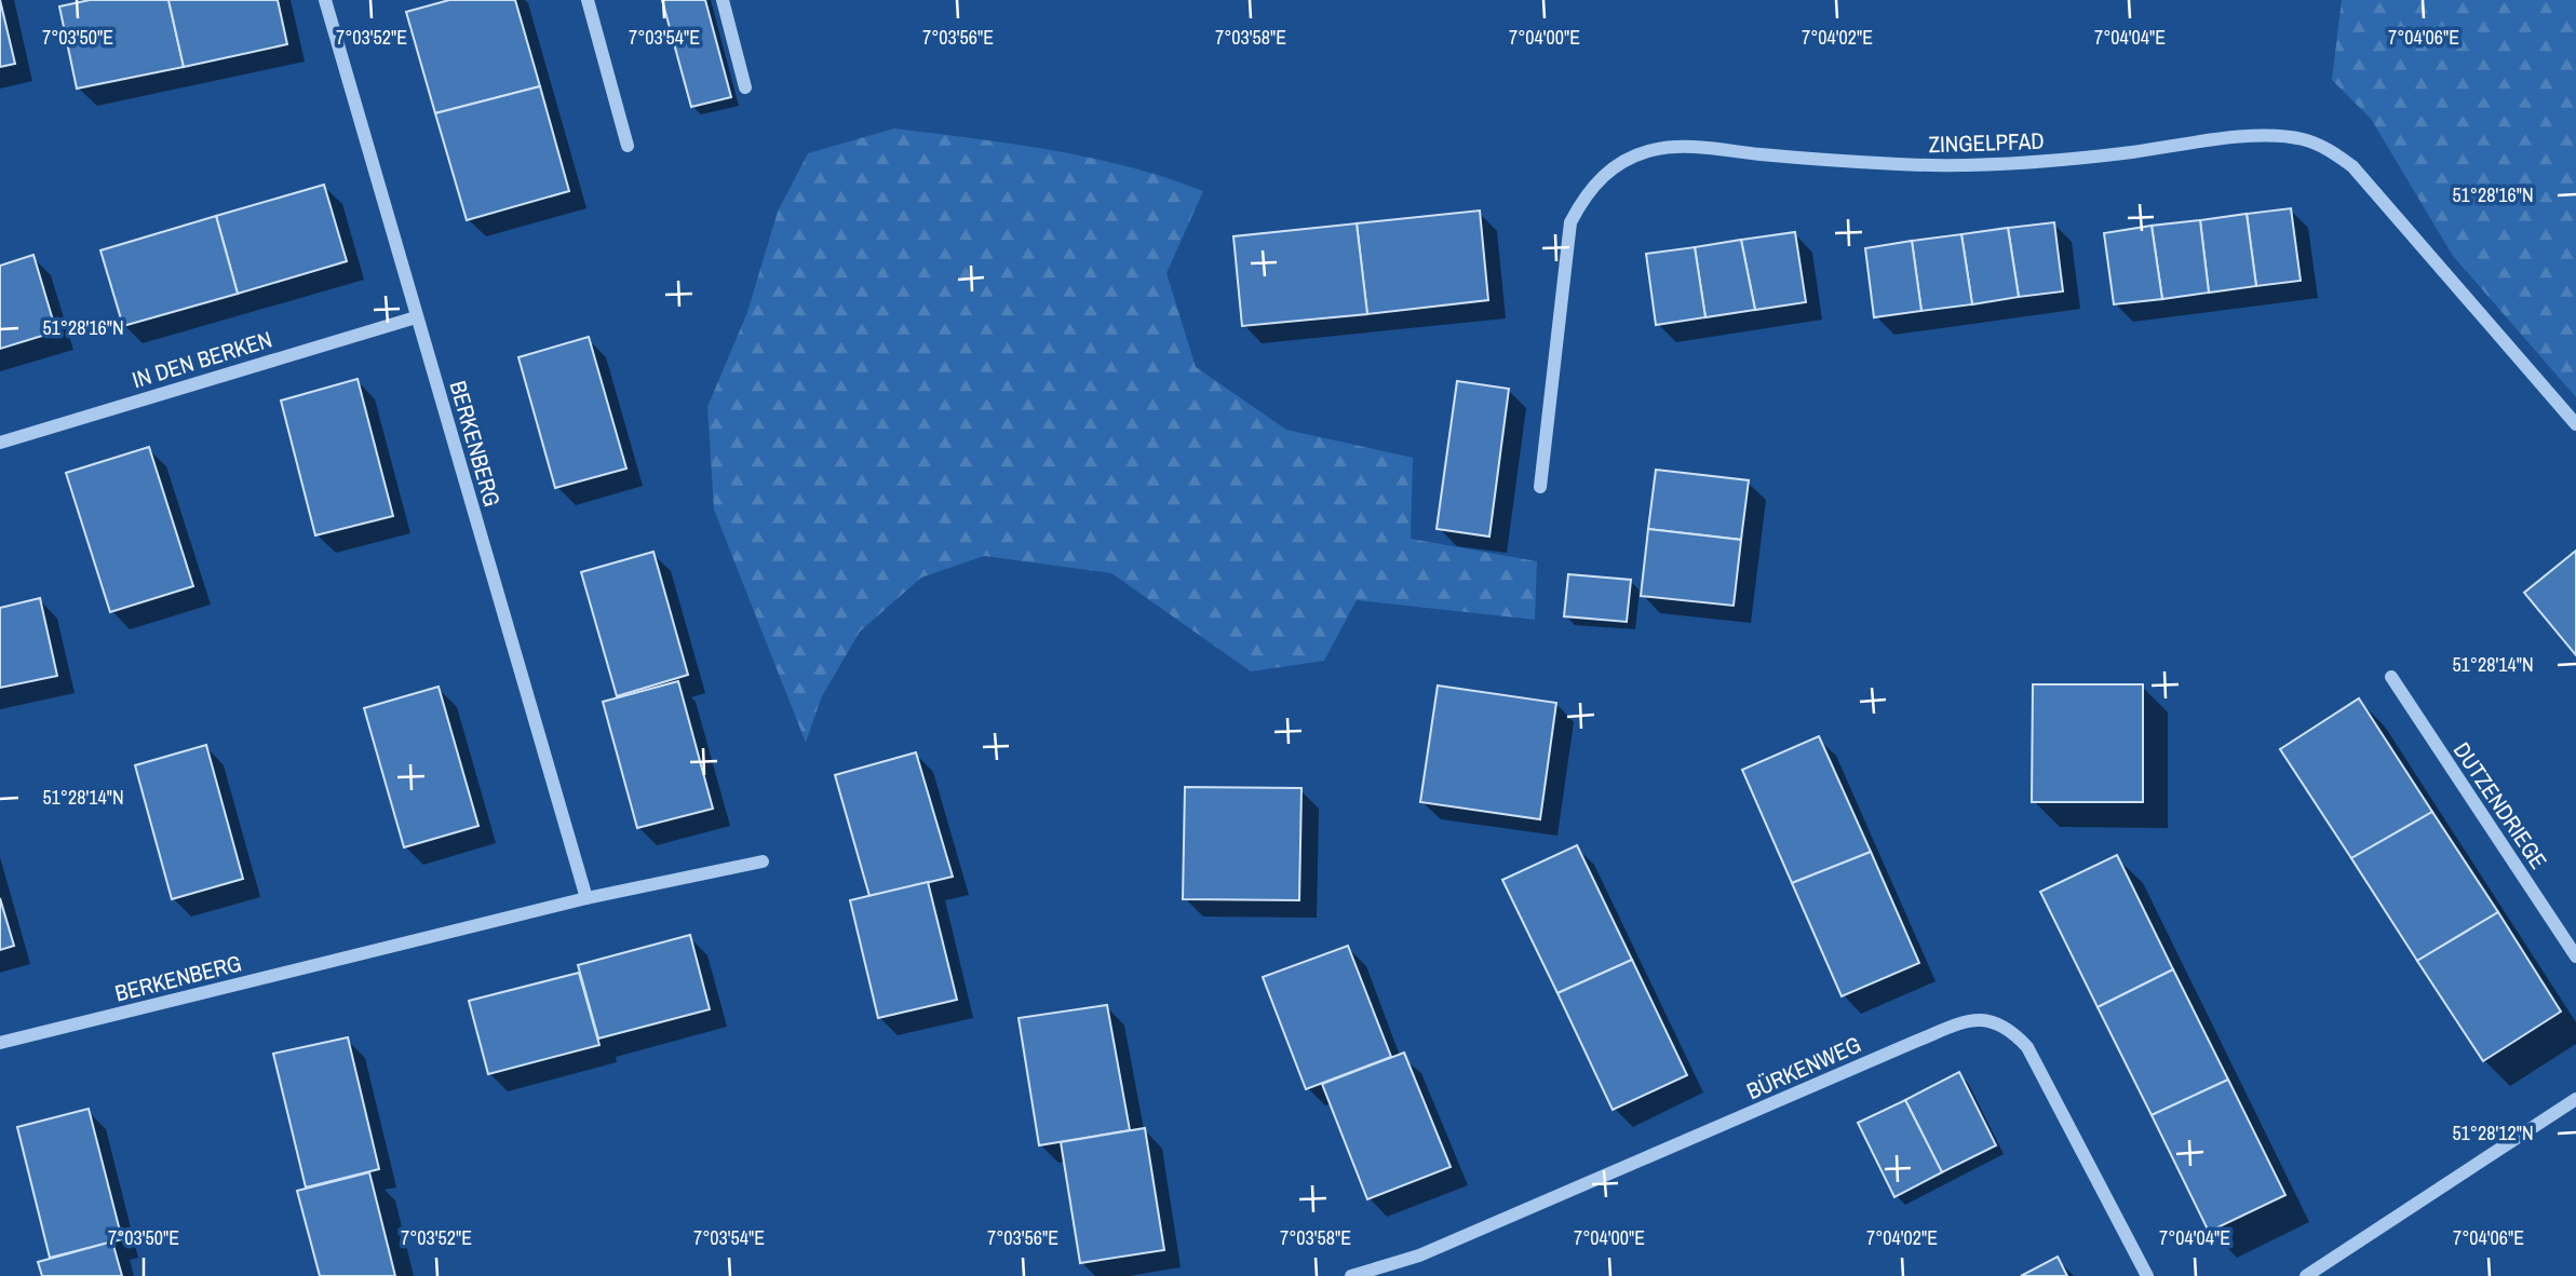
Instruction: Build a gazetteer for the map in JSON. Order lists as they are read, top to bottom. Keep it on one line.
{"streets":{"street":["ZINGELPFAD","IN DEN BERKEN","BERKENBERG","DUTZENDRIEGE","BÜRKENWEG"]},"crossings":[["IN DEN BERKEN","BERKENBERG"]],"coordinates":["7°03'50\"E","7°03'52\"E","7°03'54\"E","7°03'56\"E","7°03'58\"E","7°04'00\"E","7°04'02\"E","7°04'04\"E","7°04'06\"E","51°28'16\"N","51°28'14\"N","51°28'12\"N"]}
